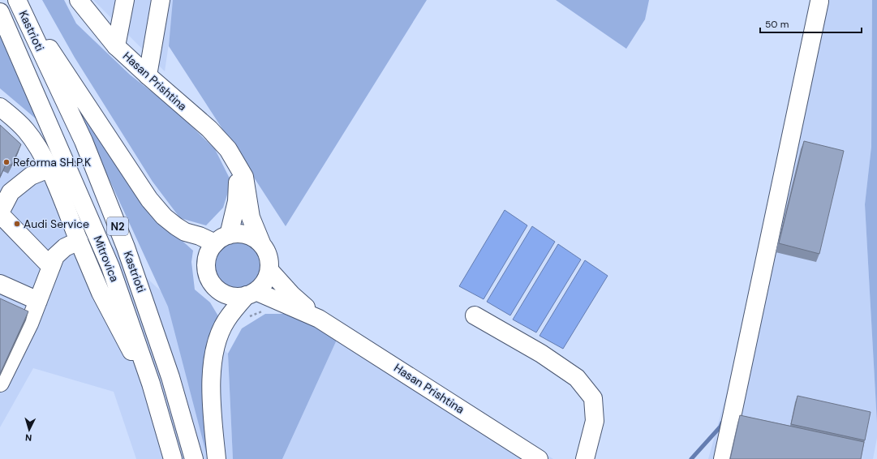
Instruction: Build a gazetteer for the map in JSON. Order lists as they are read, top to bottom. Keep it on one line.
{"streets":{"main road":["Kastrioti","Hasan Prishtina","N2","Mitrovica"]},"crossings":[["N2","Mitrovica"]],"places":["Reforma SH.P.K","Audi Service"],"scale_bar":"50 m","north":"bottom"}
